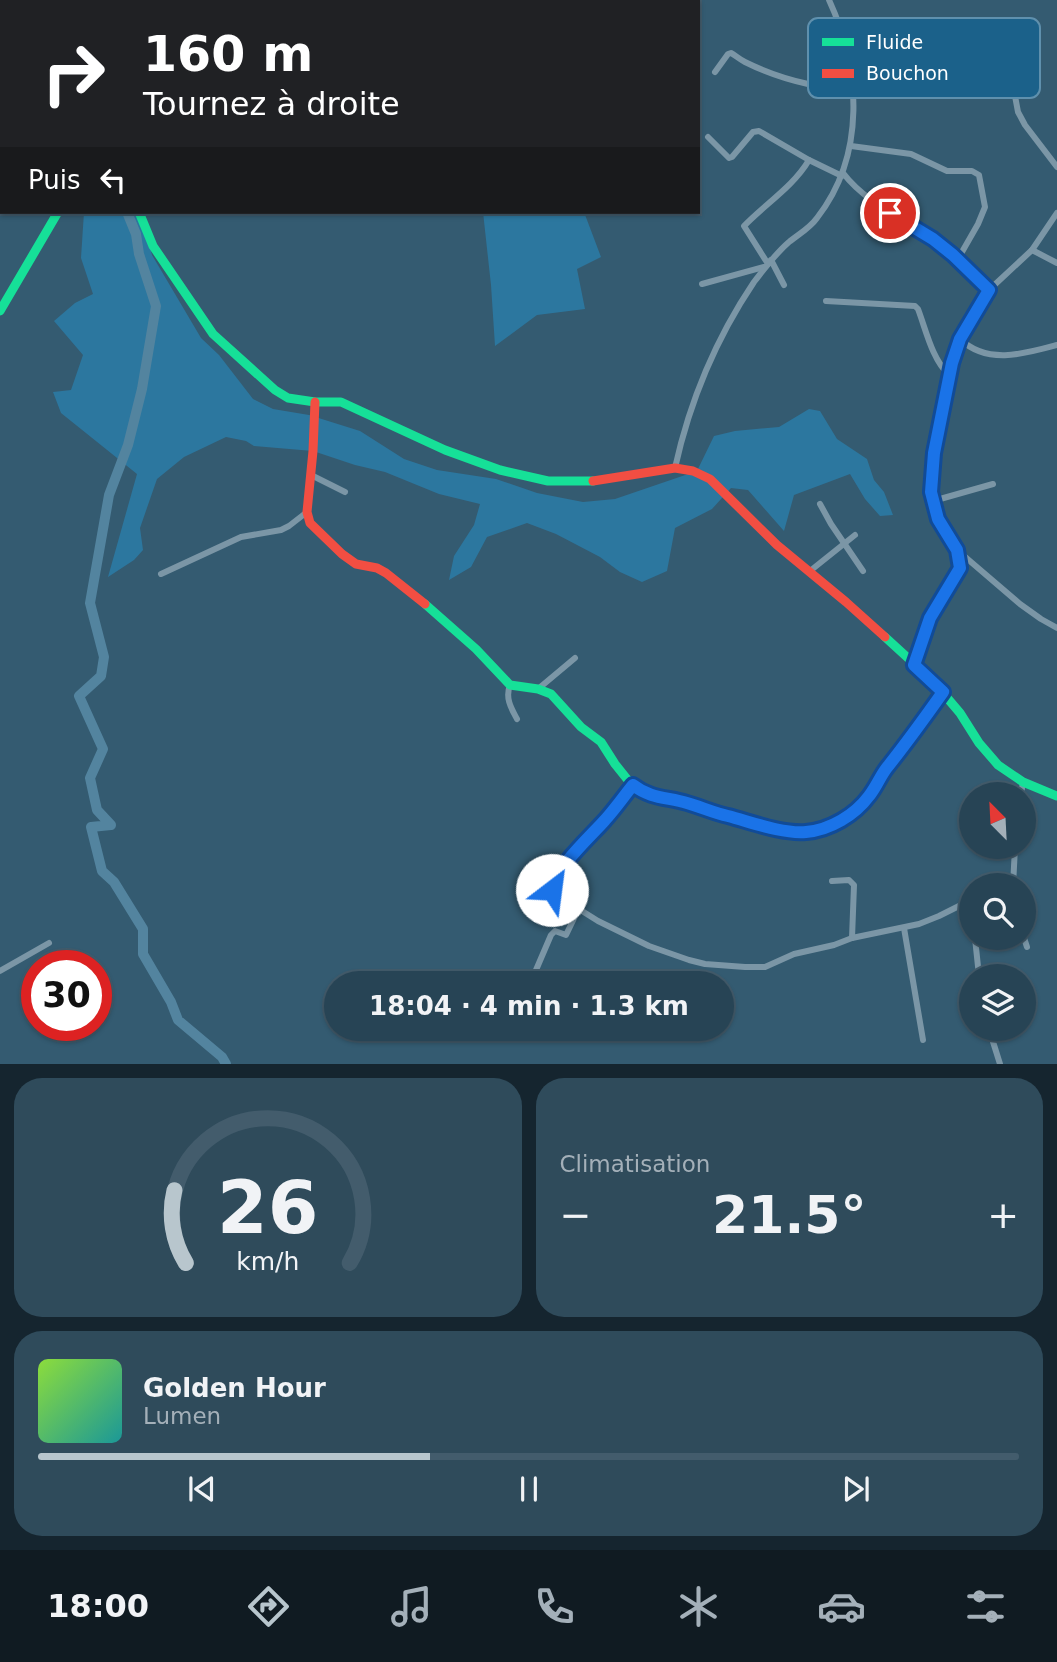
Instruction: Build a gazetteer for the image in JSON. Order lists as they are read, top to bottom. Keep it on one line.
{"legend":["Fluide","Bouchon"],"north":"top left","page":{"turn":["160 m","Tournez à droite"],"then":"Puis","limit":"30","trip":"18:04 · 4 min · 1.3 km","tile":"Climatisation","heat":["−","21.5°","+"],"song":["Golden Hour","Lumen"],"tabs":"18:00","gauge":["26","km/h"]}}
